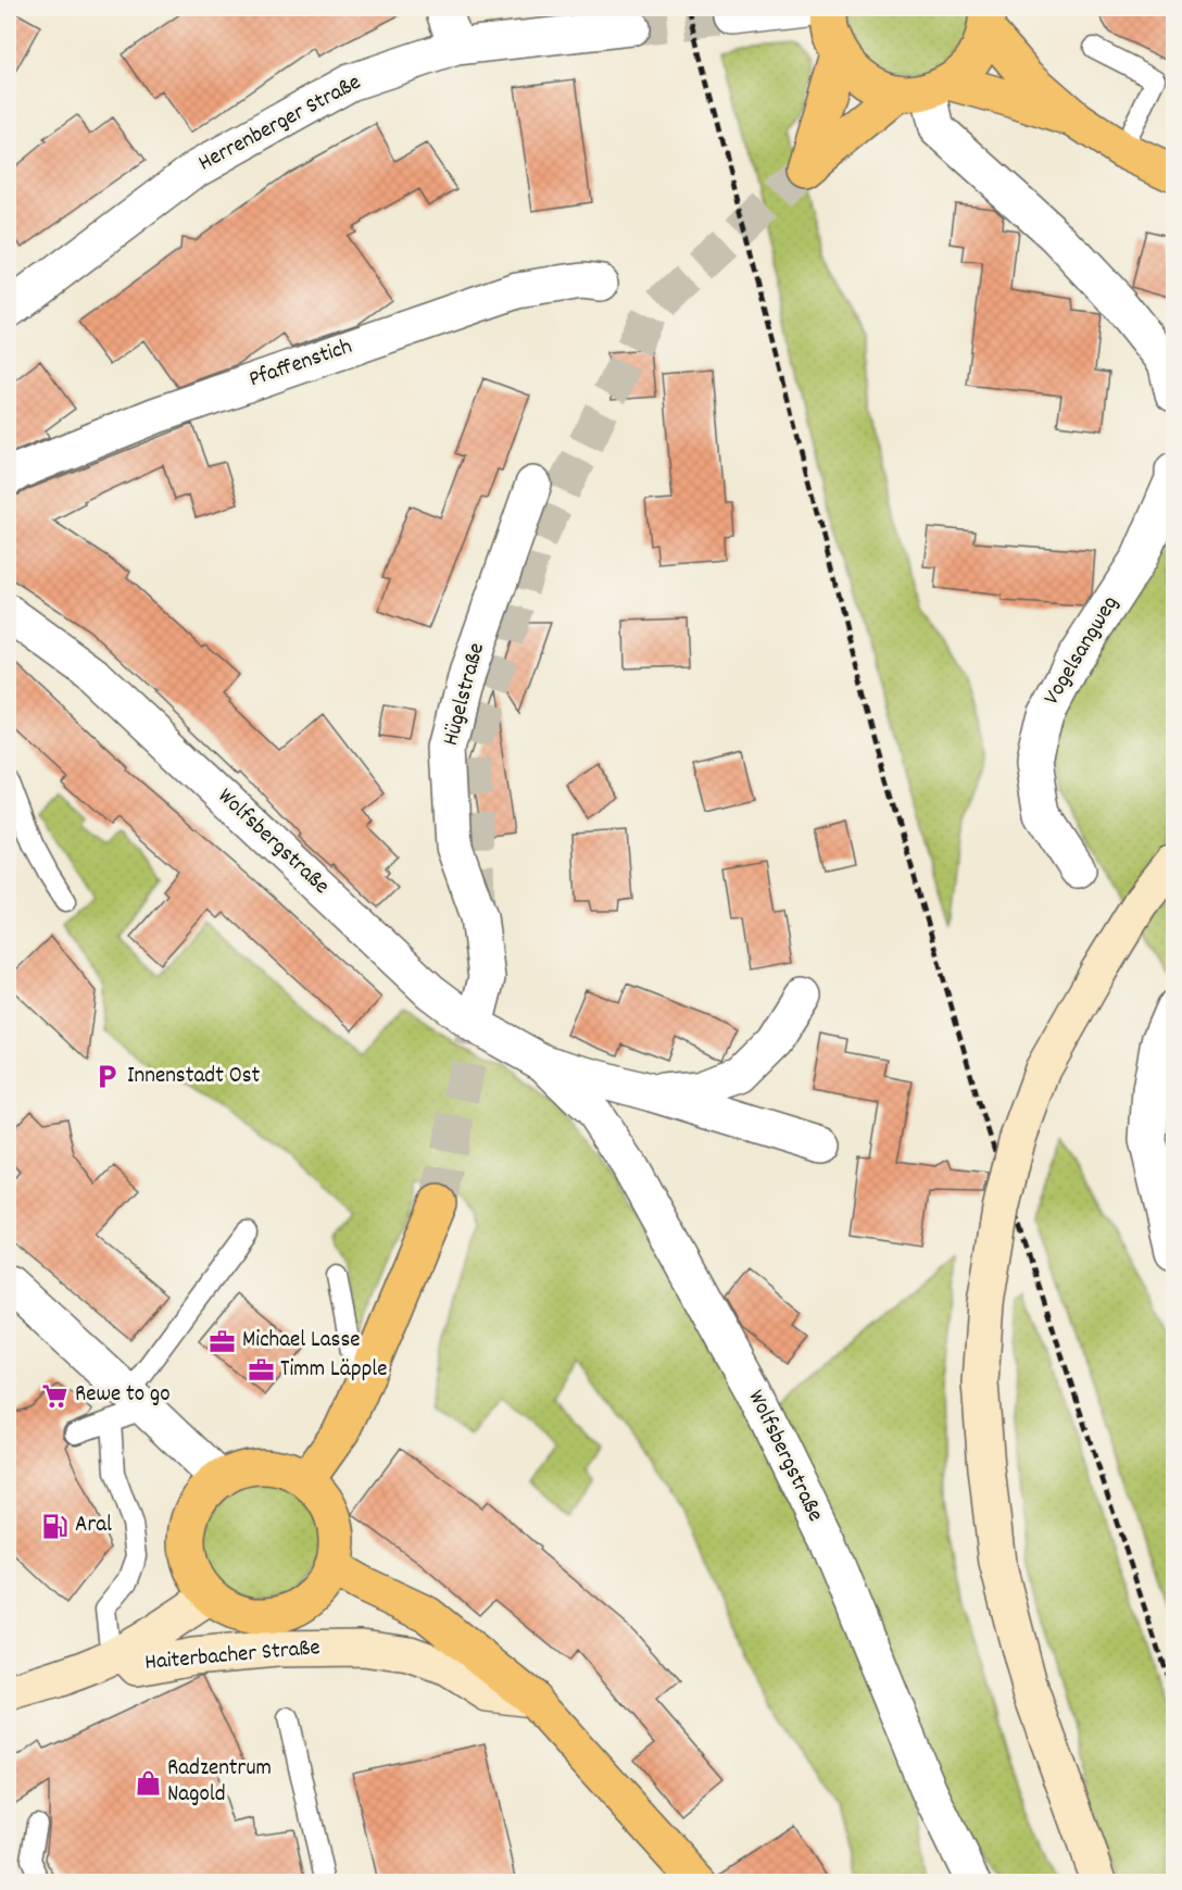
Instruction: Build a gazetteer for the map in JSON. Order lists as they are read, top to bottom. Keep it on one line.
{"streets":{"main road":["Haiterbacher Straße"],"street":["Herrenberger Straße","Pfaffenstich","Vogelsangweg","Hügelstraße","Wolfsbergstraße"]},"crossings":[["Hügelstraße","Wolfsbergstraße"]],"places":{"parking":["Innenstadt Ost"],"office":["Michael Lasse","Timm Läpple"],"supermarket":["Rewe to go"],"fuel station":["Aral"],"shop":["Radzentrum Nagold"]}}
